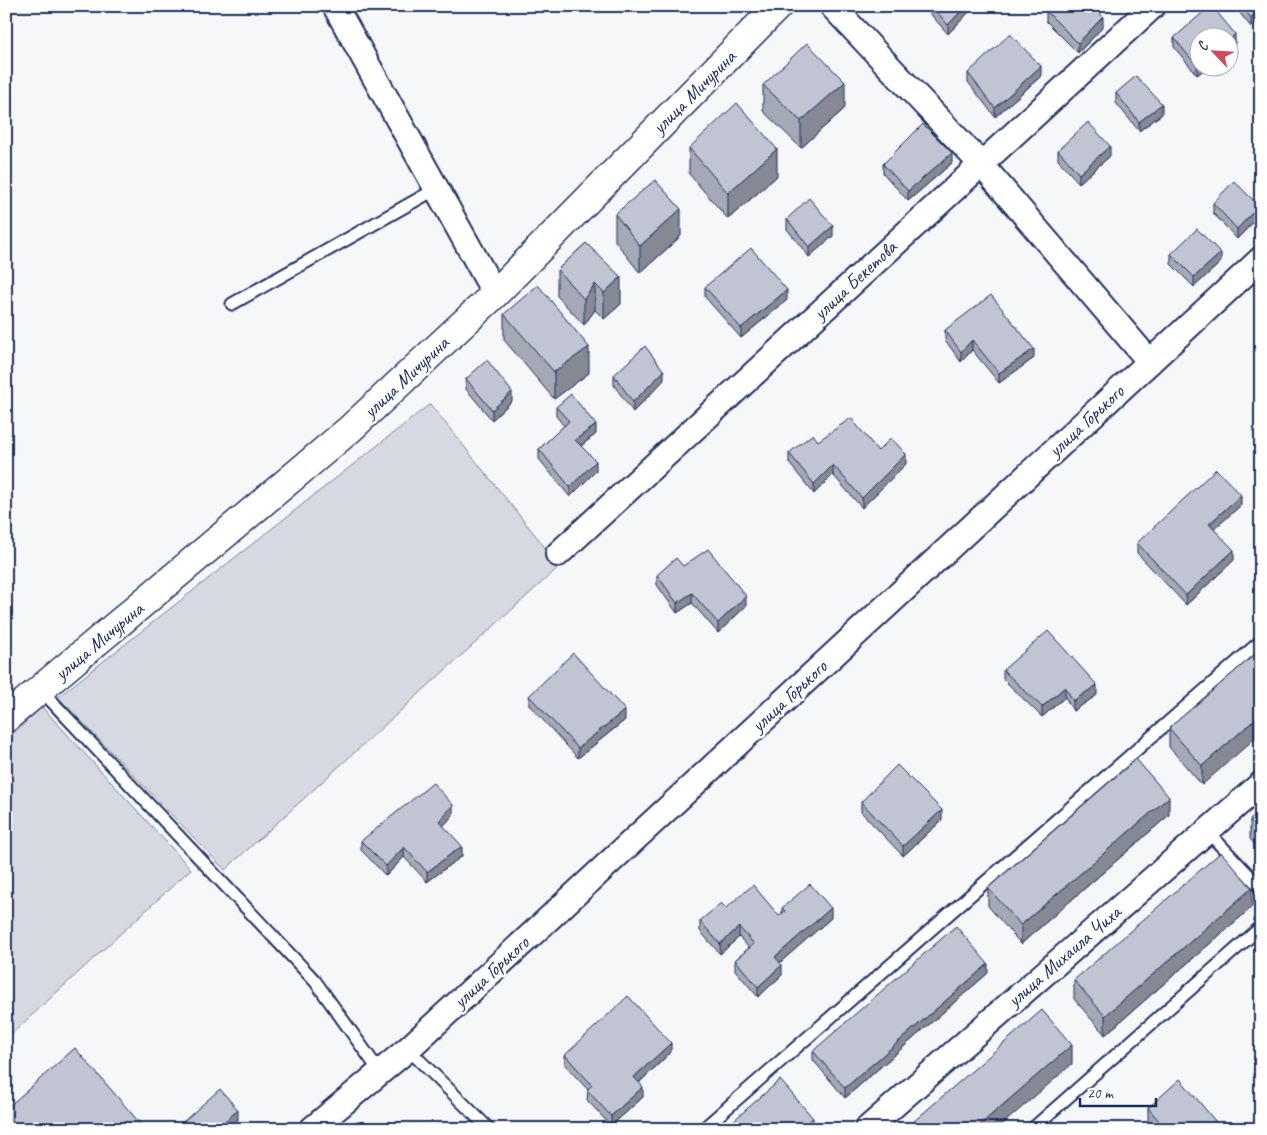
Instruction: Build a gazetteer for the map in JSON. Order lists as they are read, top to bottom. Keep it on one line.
{"streets":{"street":["улица Мичурина","улица Бекетова","улица Горького","улица Михаила Чиха"]},"scale_bar":"20 m","north":"top left"}
